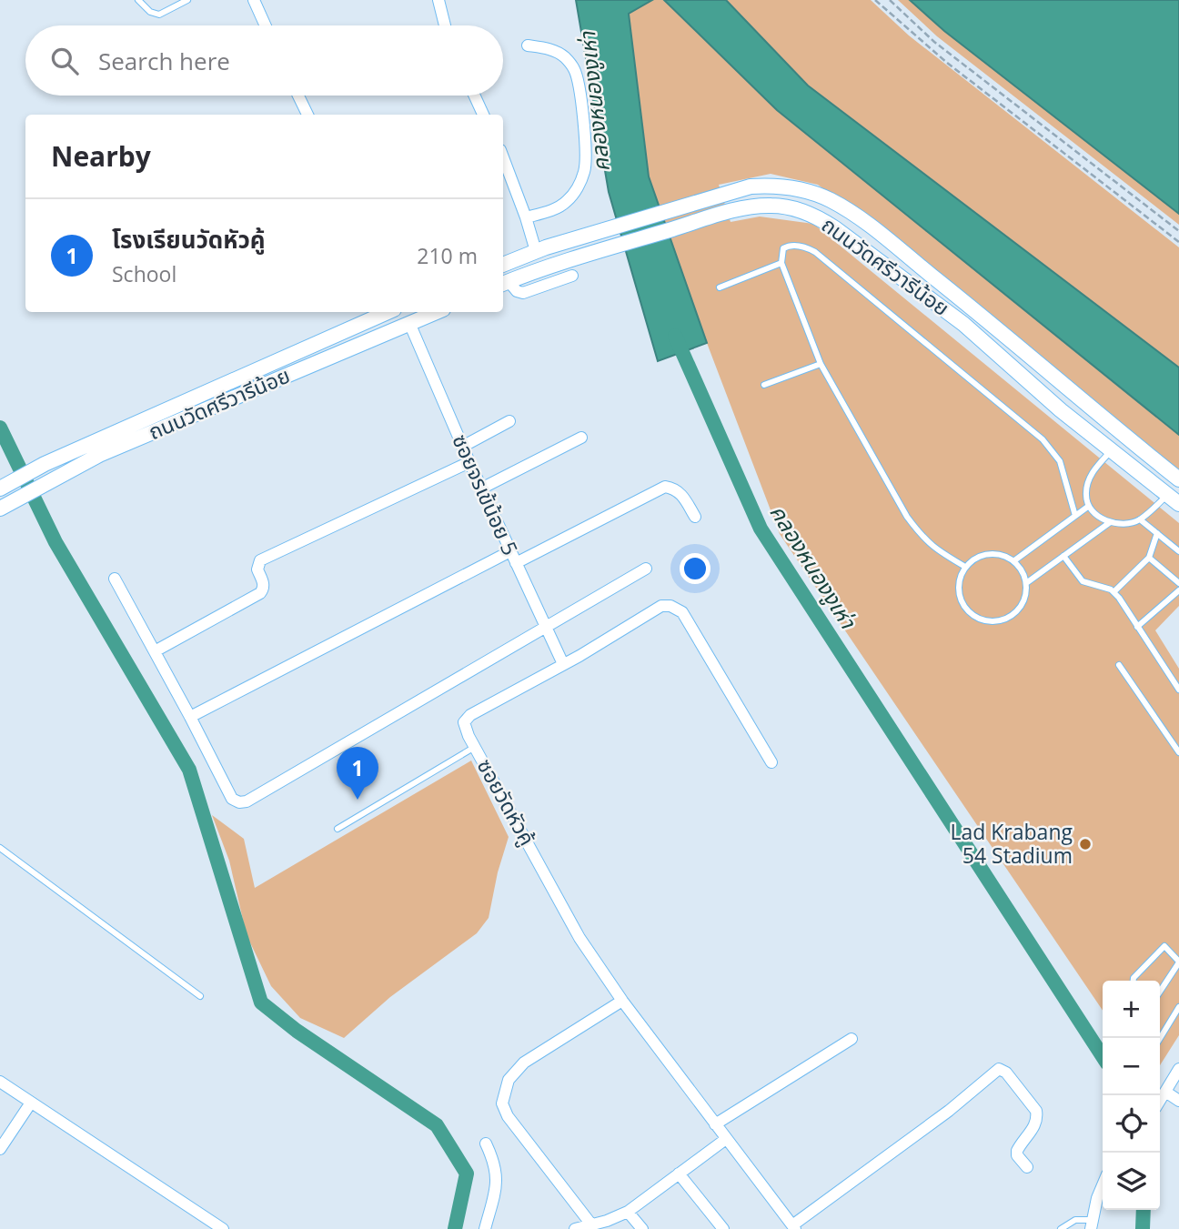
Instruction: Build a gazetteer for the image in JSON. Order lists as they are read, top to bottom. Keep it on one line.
{"streets":{"main road":["ถนนวัดศรีวารีน้อย"],"street":["ซอยจรเข้น้อย 5","ซอยวัดหัวคู้"]},"crossings":[["ถนนวัดศรีวารีน้อย","ซอยจรเข้น้อย 5"],["ซอยจรเข้น้อย 5","ซอยวัดหัวคู้"]],"water":["คลองหนองงูเห่า"],"places":["Lad Krabang 54 Stadium"],"page":{"search":"Search here","heading":"Nearby","list":[{"mark":"1","name":"โรงเรียนวัดหัวคู้","note":"School","value":"210 m"}],"pins":"1","map_buttons":["+","−"]}}
